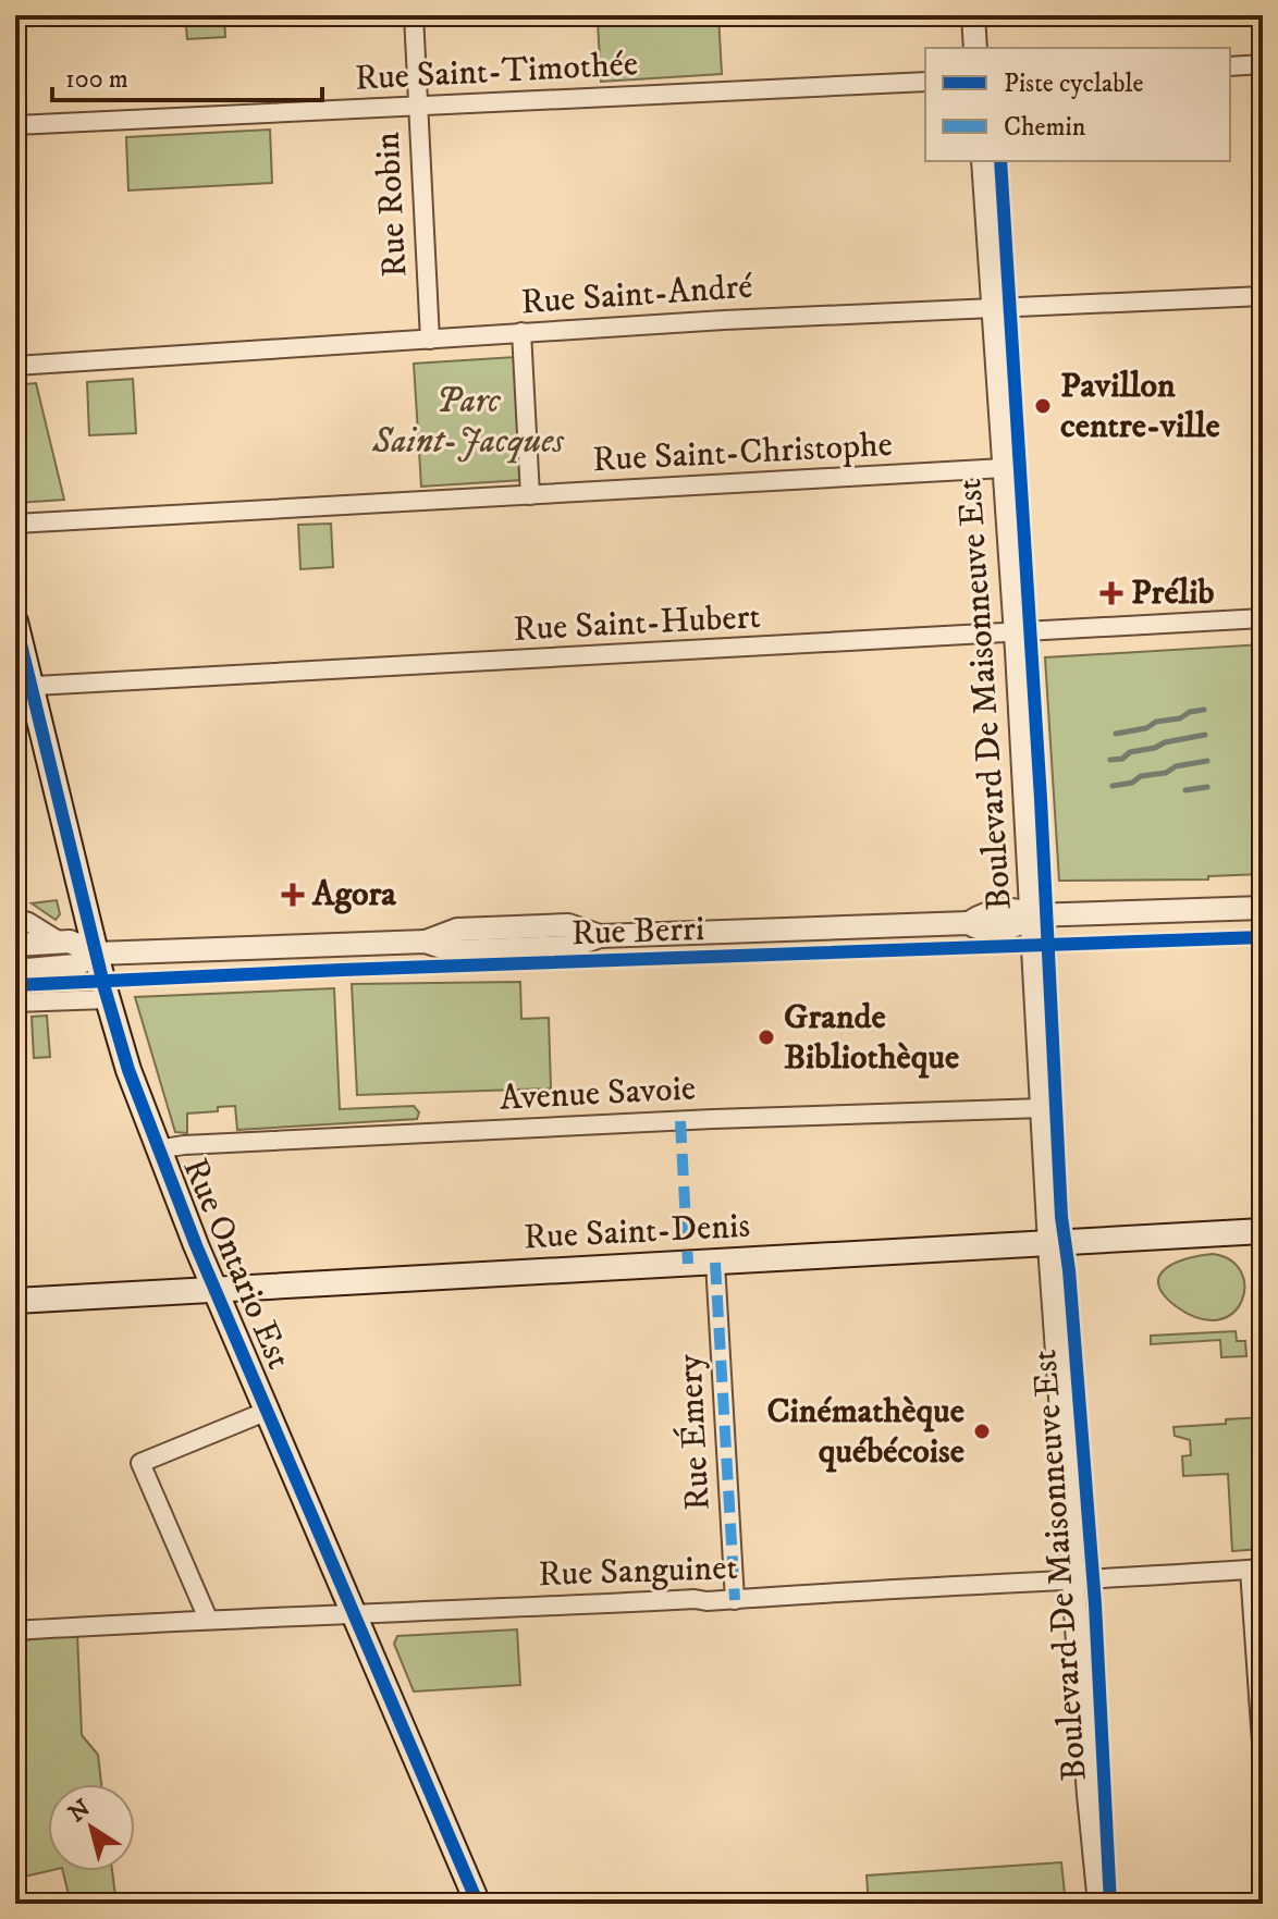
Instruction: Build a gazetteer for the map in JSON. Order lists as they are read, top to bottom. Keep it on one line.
{"streets":{"main road":["Rue Saint-Denis","Rue Ontario Est"],"street":["Rue Saint-Timothée","Rue Robin","Rue Saint-André","Rue Saint-Christophe","Rue Saint-Hubert","Boulevard De Maisonneuve Est","Rue Berri","Avenue Savoie","Rue Émery","Rue Sanguinet"]},"crossings":[["Rue Saint-Timothée","Rue Robin"],["Rue Robin","Rue Saint-André"],["Rue Saint-André","Boulevard De Maisonneuve Est"],["Rue Saint-Christophe","Boulevard De Maisonneuve Est"],["Rue Saint-Hubert","Boulevard De Maisonneuve Est"],["Rue Saint-Hubert","Rue Ontario Est"],["Boulevard De Maisonneuve Est","Rue Berri"],["Boulevard De Maisonneuve Est","Avenue Savoie"],["Boulevard De Maisonneuve Est","Rue Saint-Denis"],["Boulevard De Maisonneuve Est","Rue Sanguinet"],["Rue Berri","Rue Ontario Est"],["Avenue Savoie","Rue Ontario Est"],["Rue Saint-Denis","Rue Ontario Est"],["Rue Saint-Denis","Rue Émery"],["Rue Ontario Est","Rue Sanguinet"],["Rue Émery","Rue Sanguinet"]],"parks":["Parc Saint-Jacques"],"places":{"other":["Pavillon centre-ville","Grande Bibliothèque","Cinémathèque québécoise"],"health":["Prélib","Agora"]},"legend":["Piste cyclable","Chemin"],"scale_bar":"100 m","north":"top left"}
